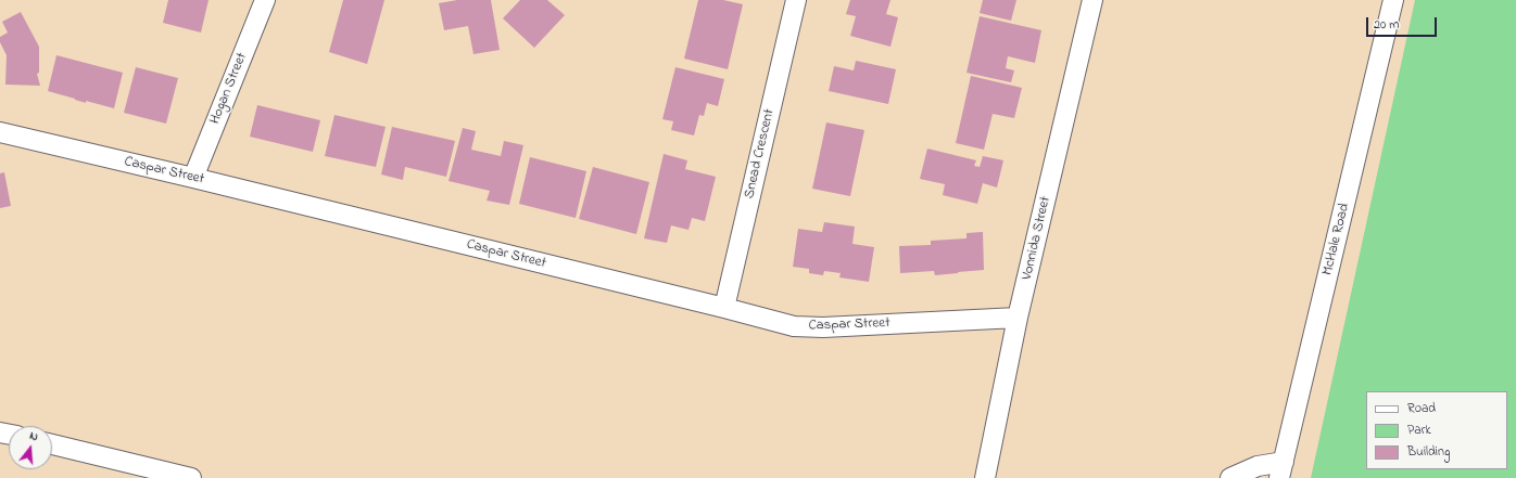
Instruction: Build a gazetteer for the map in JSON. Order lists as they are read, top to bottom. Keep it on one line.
{"streets":{"street":["Hogan Street","Snead Crescent","Caspar Street","Vonnida Street","McHale Road"]},"crossings":[["Hogan Street","Caspar Street"],["Snead Crescent","Caspar Street"],["Caspar Street","Vonnida Street"]],"legend":["Road","Park","Building"],"scale_bar":"20 m","north":"top"}
